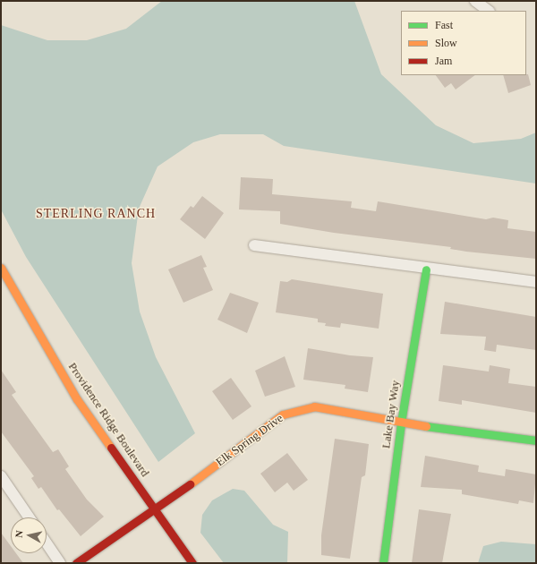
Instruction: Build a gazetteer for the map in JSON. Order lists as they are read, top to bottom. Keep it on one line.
{"streets":{"street":["Lake Bay Way","Providence Ridge Boulevard","Elk Spring Drive"]},"crossings":[["Lake Bay Way","Elk Spring Drive"],["Providence Ridge Boulevard","Elk Spring Drive"]],"districts":["STERLING RANCH"],"legend":["Fast","Slow","Jam"],"north":"left"}
